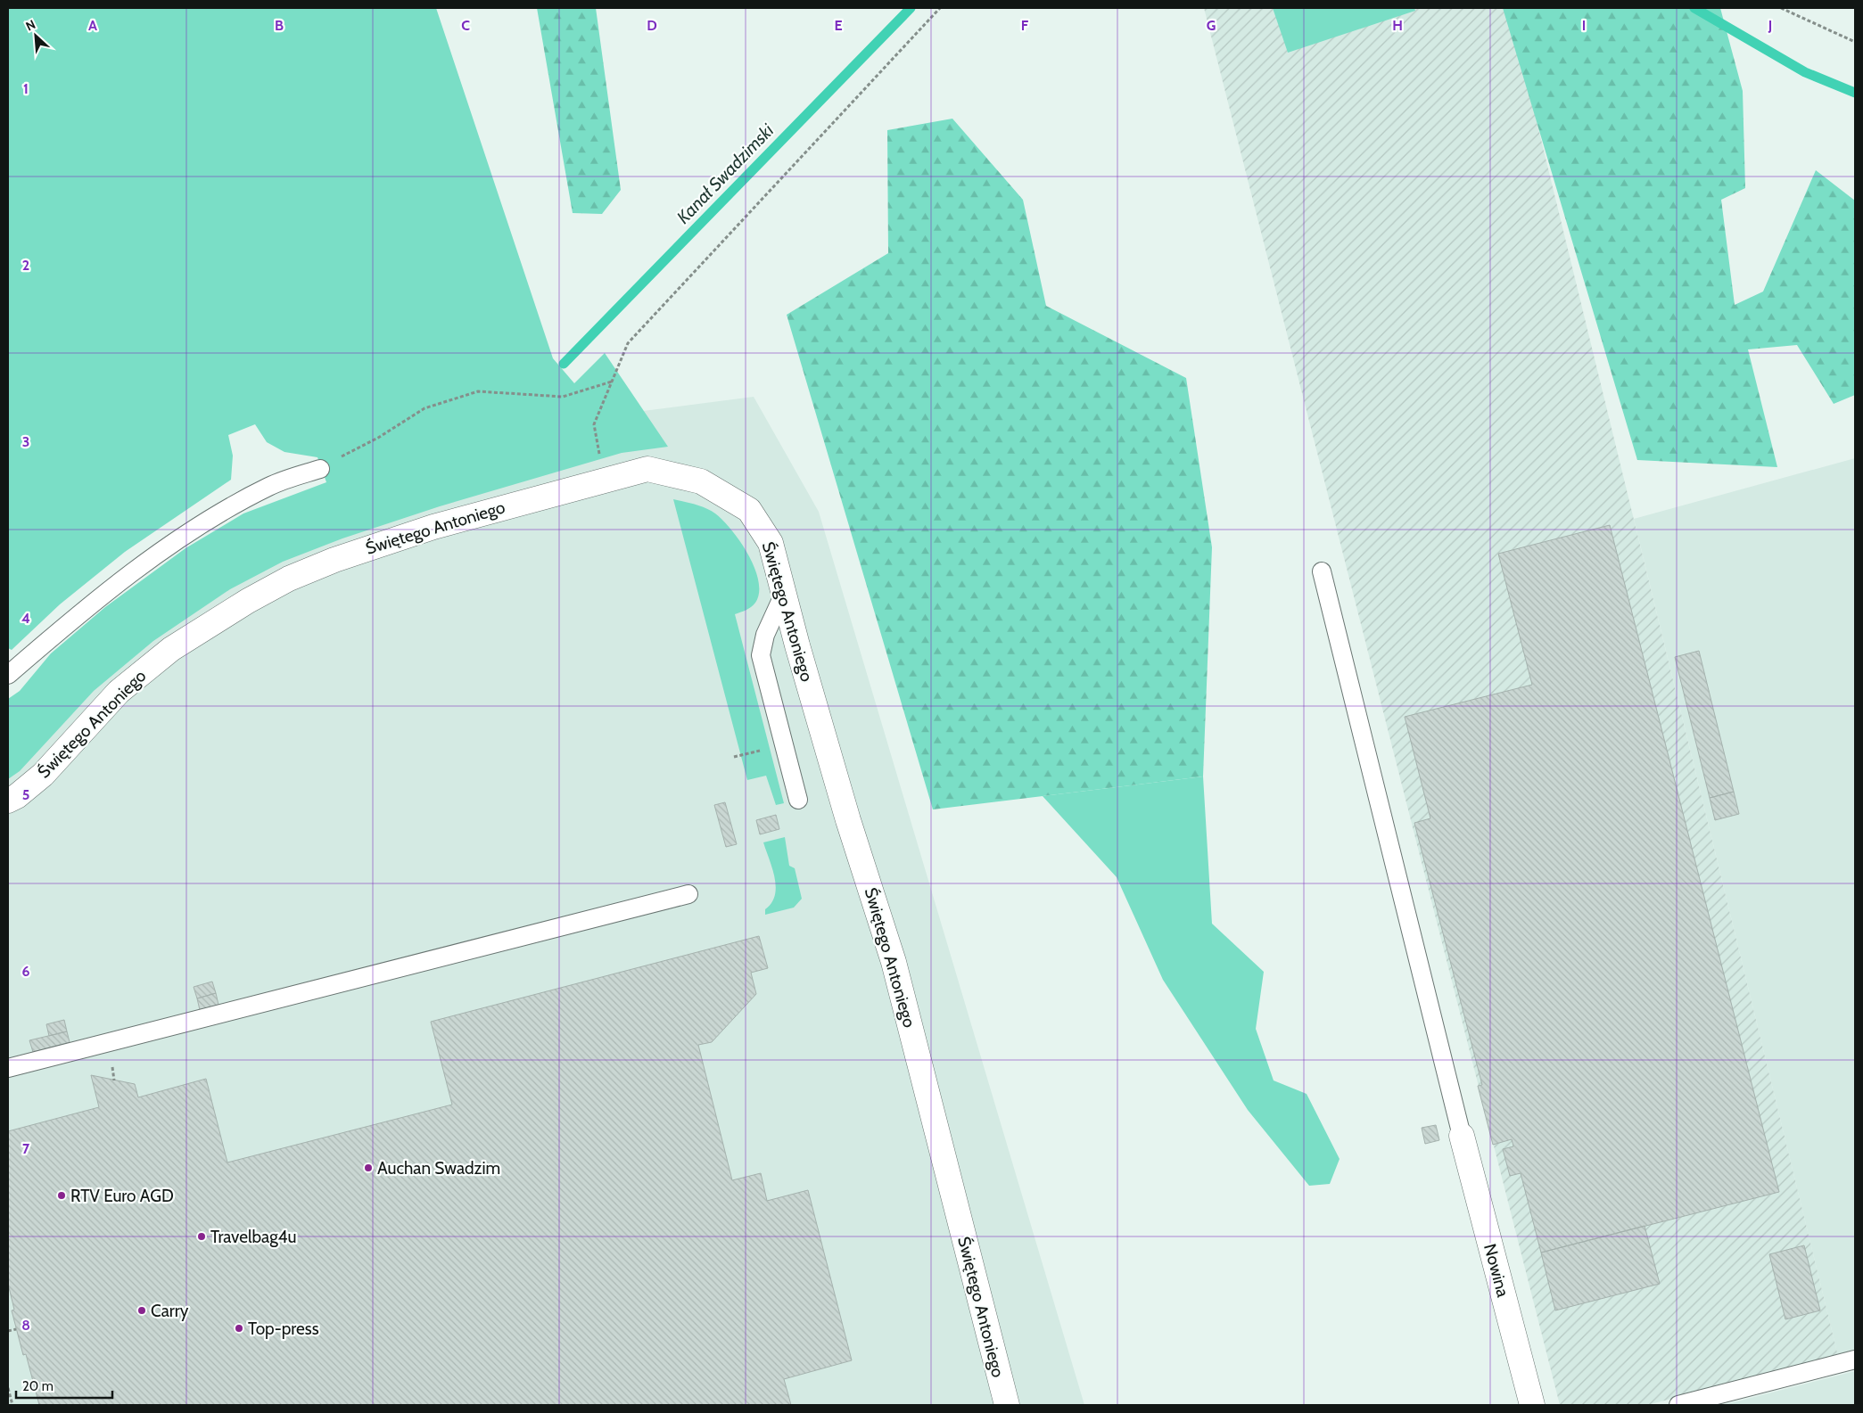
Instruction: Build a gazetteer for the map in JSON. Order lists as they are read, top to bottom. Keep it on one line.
{"streets":{"street":["Świętego Antoniego","Nowina"]},"water":["Kanał Swadzimski"],"places":["Auchan Swadzim","RTV Euro AGD","Travelbag4u","Carry","Top-press"],"scale_bar":"20 m","north":"top left","grid":{"columns":["A","B","C","D","E","F","G","H","I","J"],"rows":["1","2","3","4","5","6","7","8"]}}
